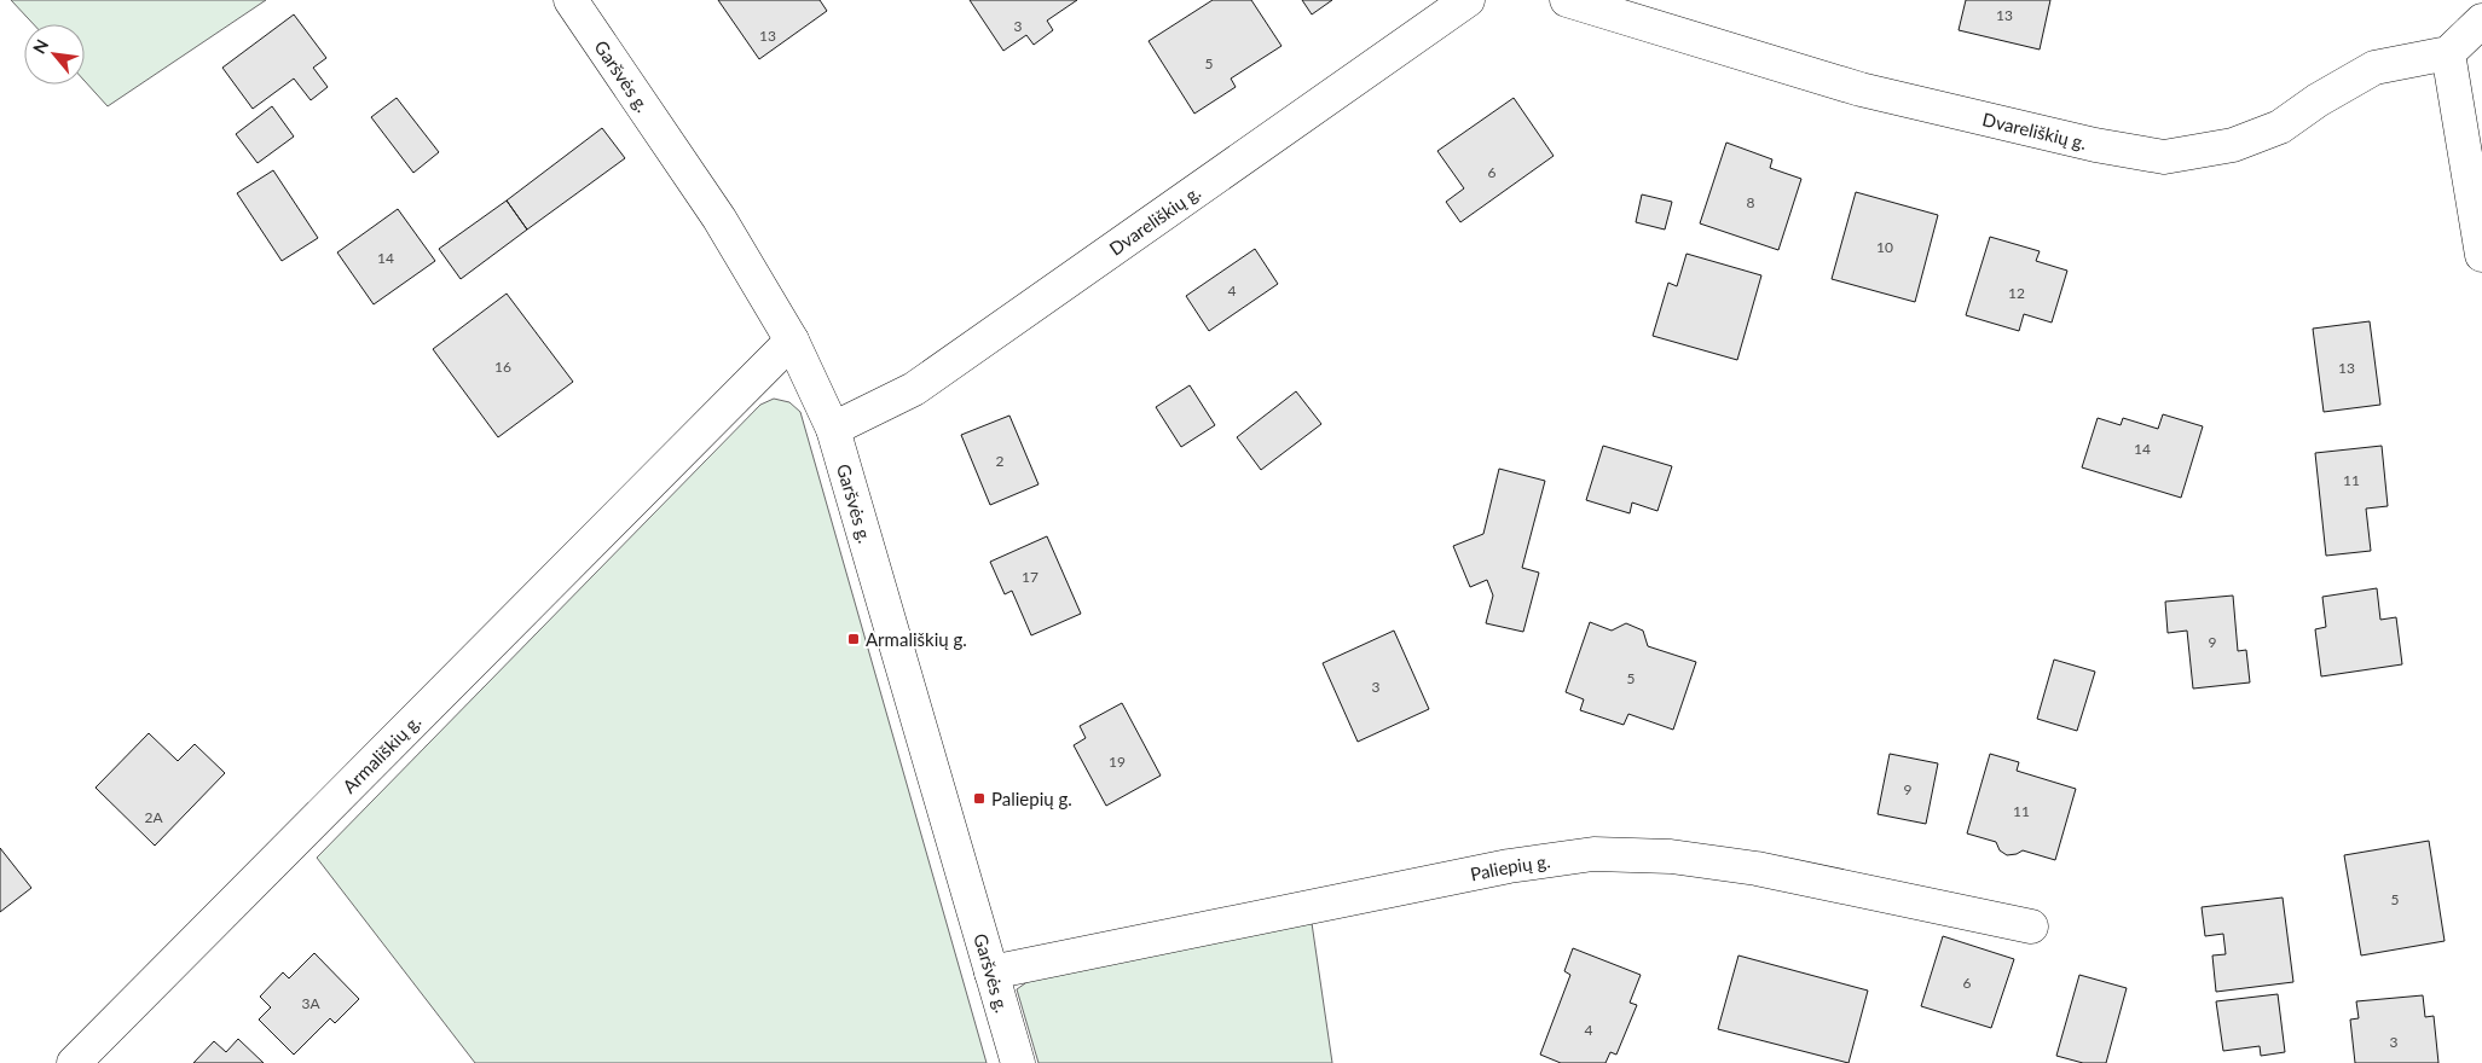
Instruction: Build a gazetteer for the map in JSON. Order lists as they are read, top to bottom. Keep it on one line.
{"streets":{"street":["Garšvės g.","Dvareliškių g.","Armališkių g.","Paliepių g."]},"crossings":[["Garšvės g.","Dvareliškių g."],["Garšvės g.","Armališkių g."],["Garšvės g.","Paliepių g."]],"places":{"transit":["Armališkių g.","Paliepių g."]},"house_numbers":["13","3","13","5","6","8","10","14","4","12","16","13","14","2","11","17","9","5","3","19","9","11","2A","5","6","3A","4","3"],"north":"top left"}
